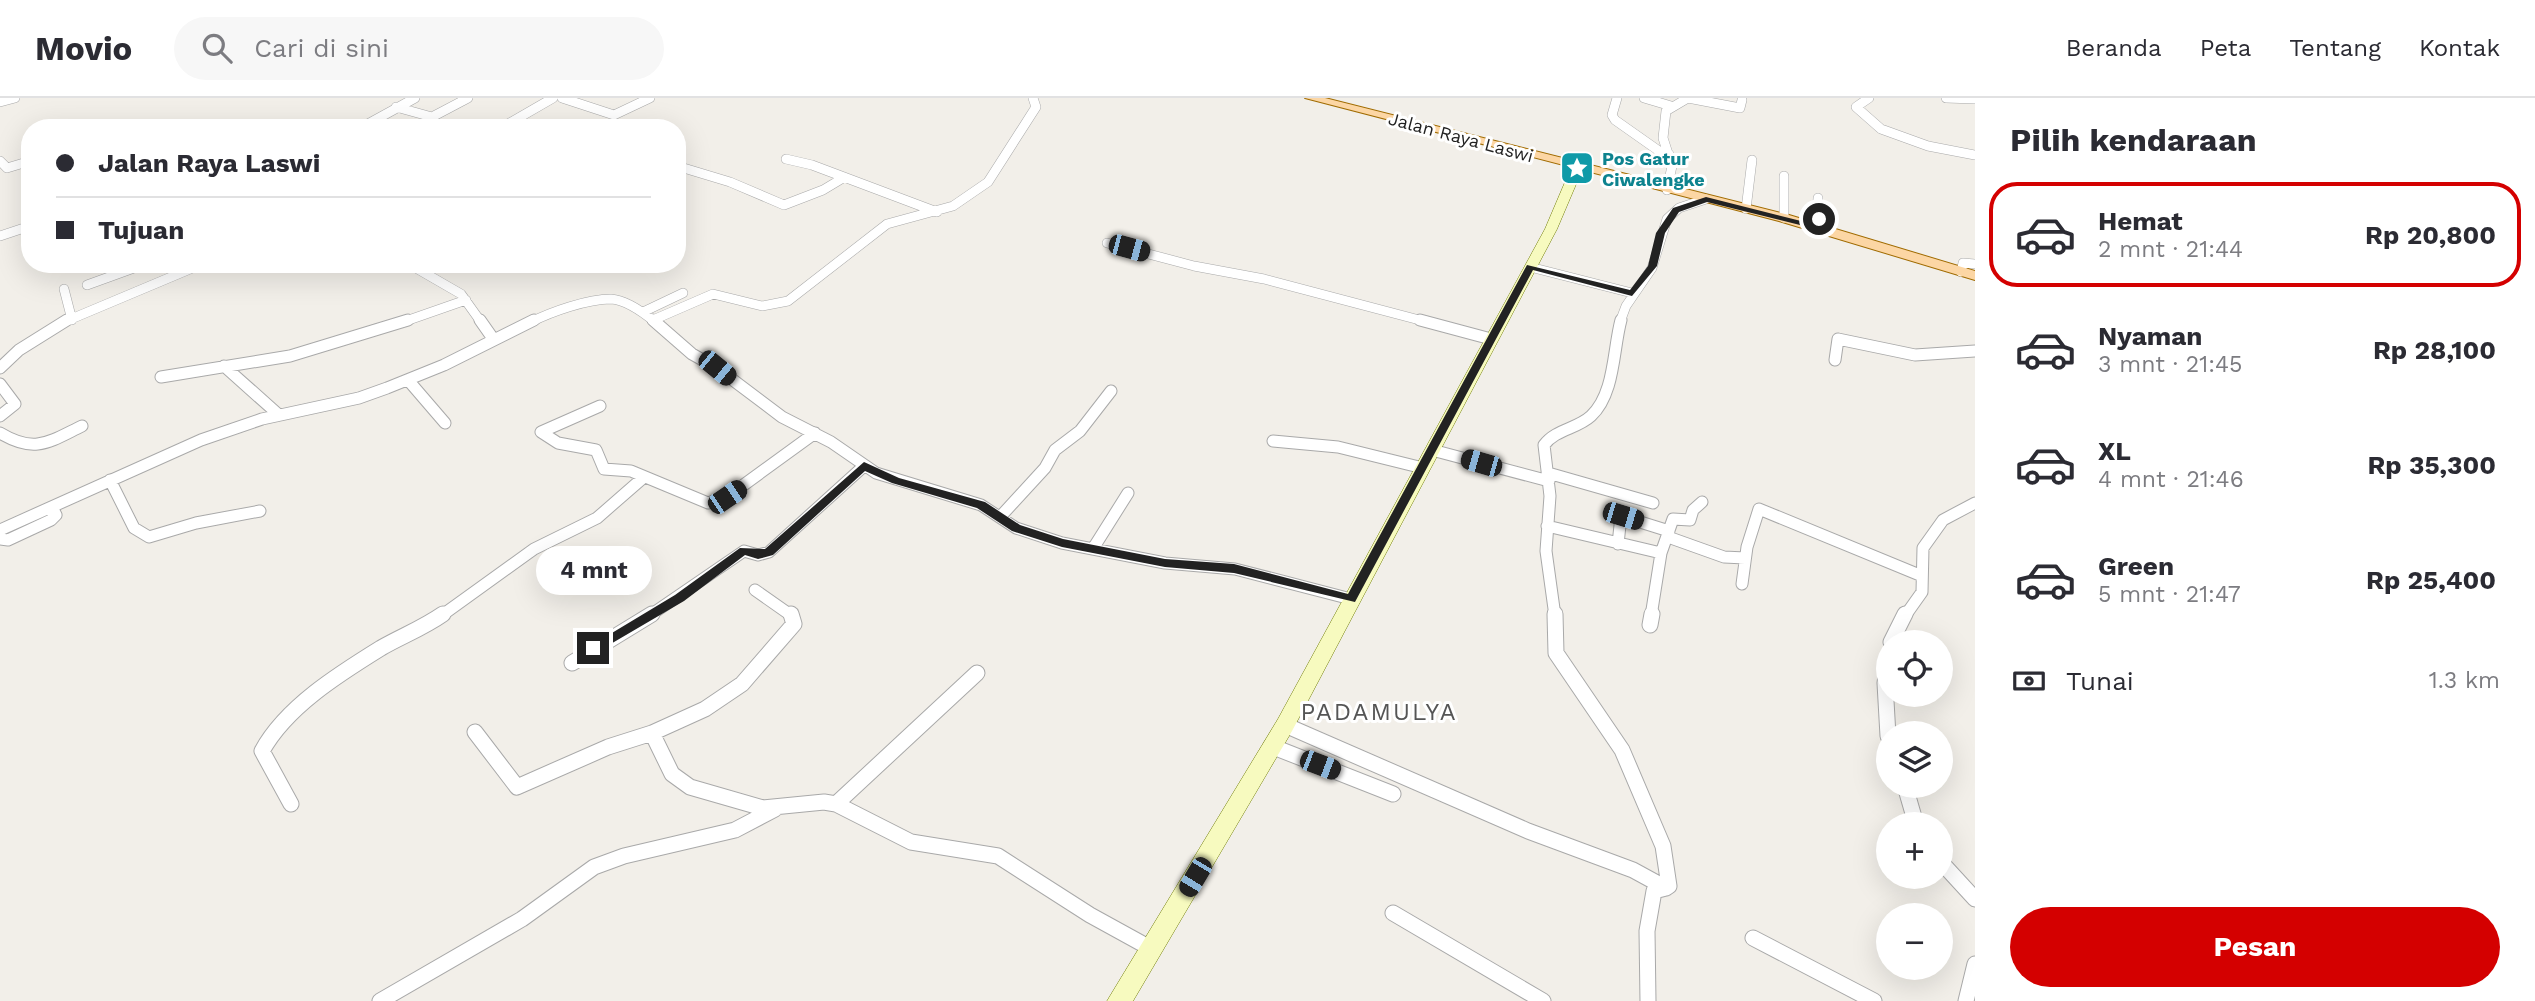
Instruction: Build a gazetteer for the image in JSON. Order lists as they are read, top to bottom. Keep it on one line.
{"streets":{"main road":["Jalan Raya Laswi"]},"districts":["PADAMULYA"],"places":{"place":["Pos Gatur Ciwalengke"]},"page":{"header":"Movio","search":"Cari di sini","nav":["Beranda","Peta","Tentang","Kontak"],"heading":"Pilih kendaraan","banner":["Jalan Raya Laswi","Tujuan"],"list":[{"name":"Hemat","note":"2 mnt · 21:44","value":"Rp 20,800"},{"name":"Nyaman","note":"3 mnt · 21:45","value":"Rp 28,100"},{"name":"XL","note":"4 mnt · 21:46","value":"Rp 35,300"},{"name":"Green","note":"5 mnt · 21:47","value":"Rp 25,400"}],"bubble":"4 mnt","map_buttons":["+","−"],"pay":["Tunai","1.3 km"],"buttons":"Pesan"}}
